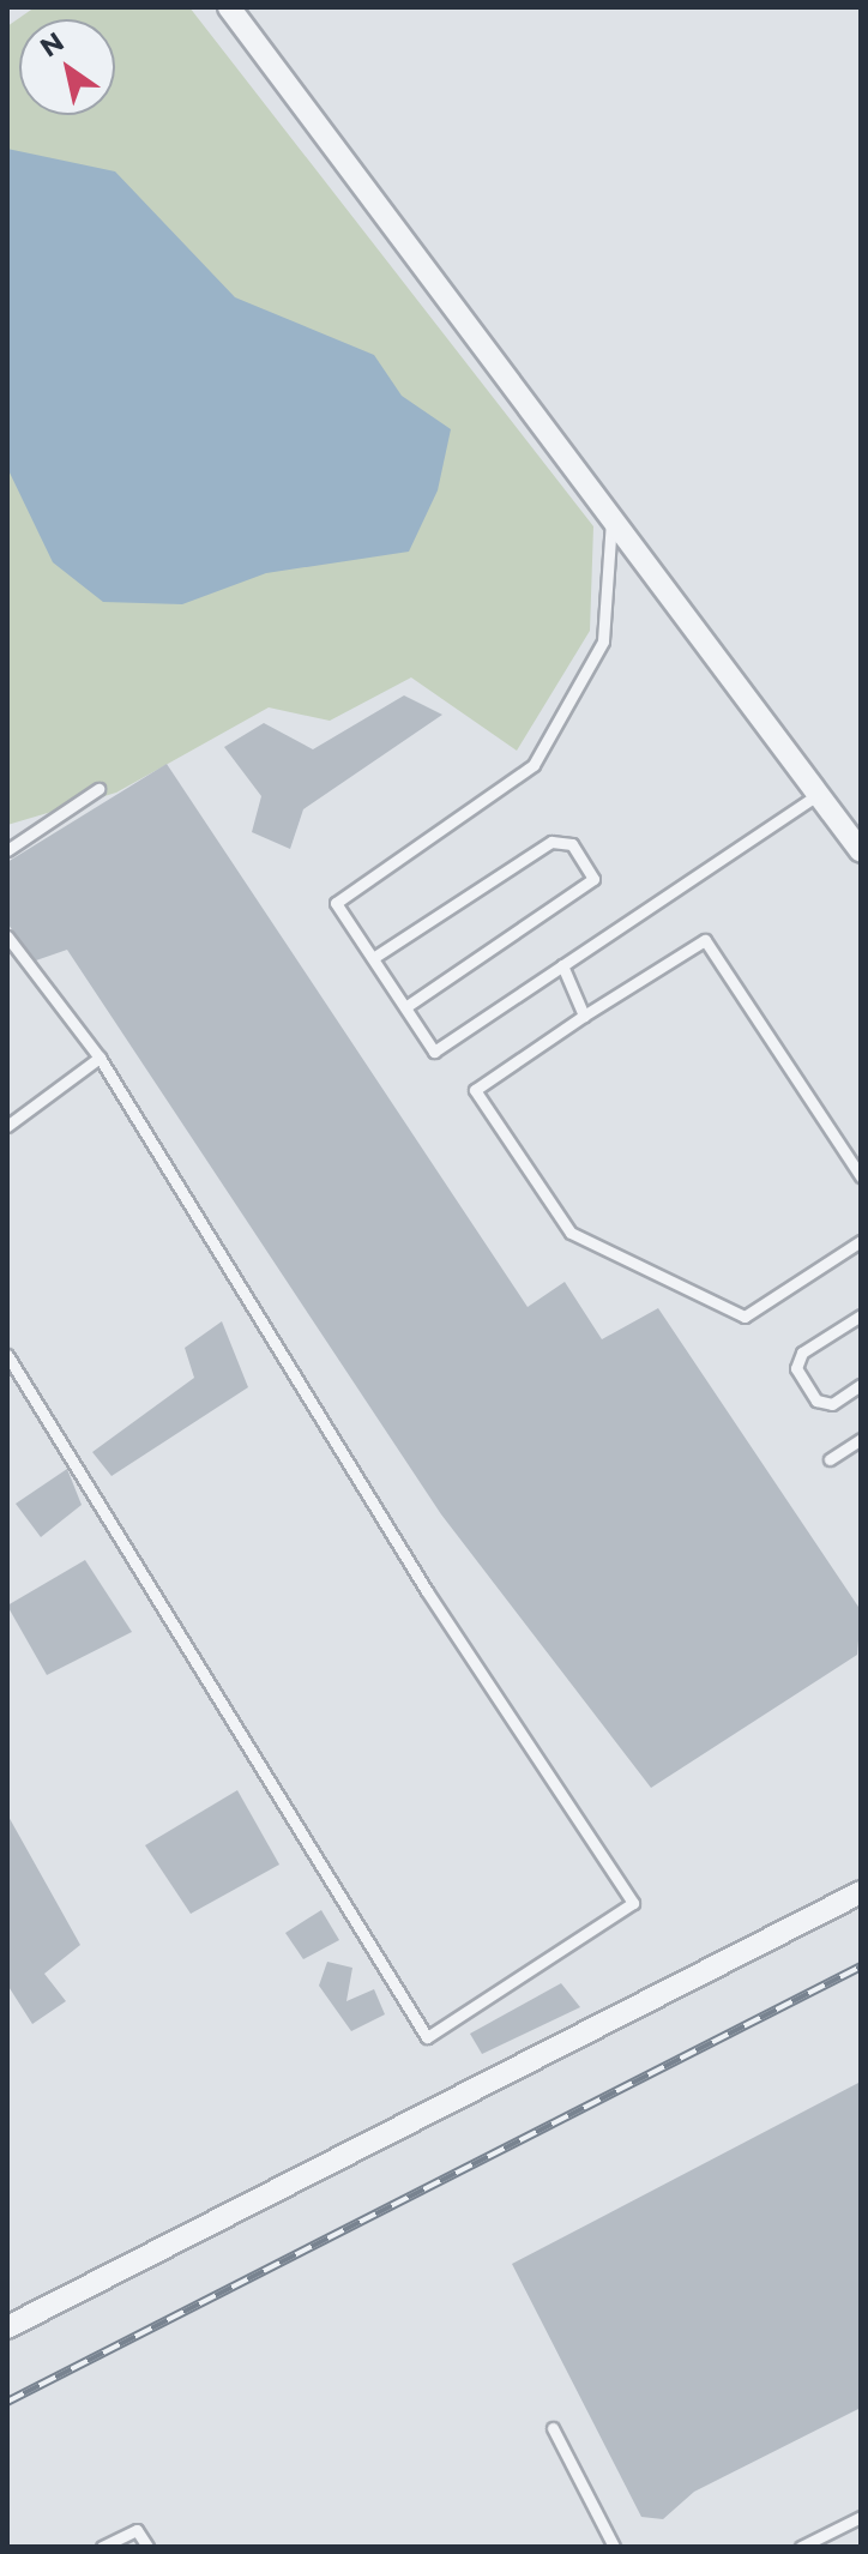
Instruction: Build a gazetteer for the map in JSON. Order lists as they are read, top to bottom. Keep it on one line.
{"north":"top left"}
